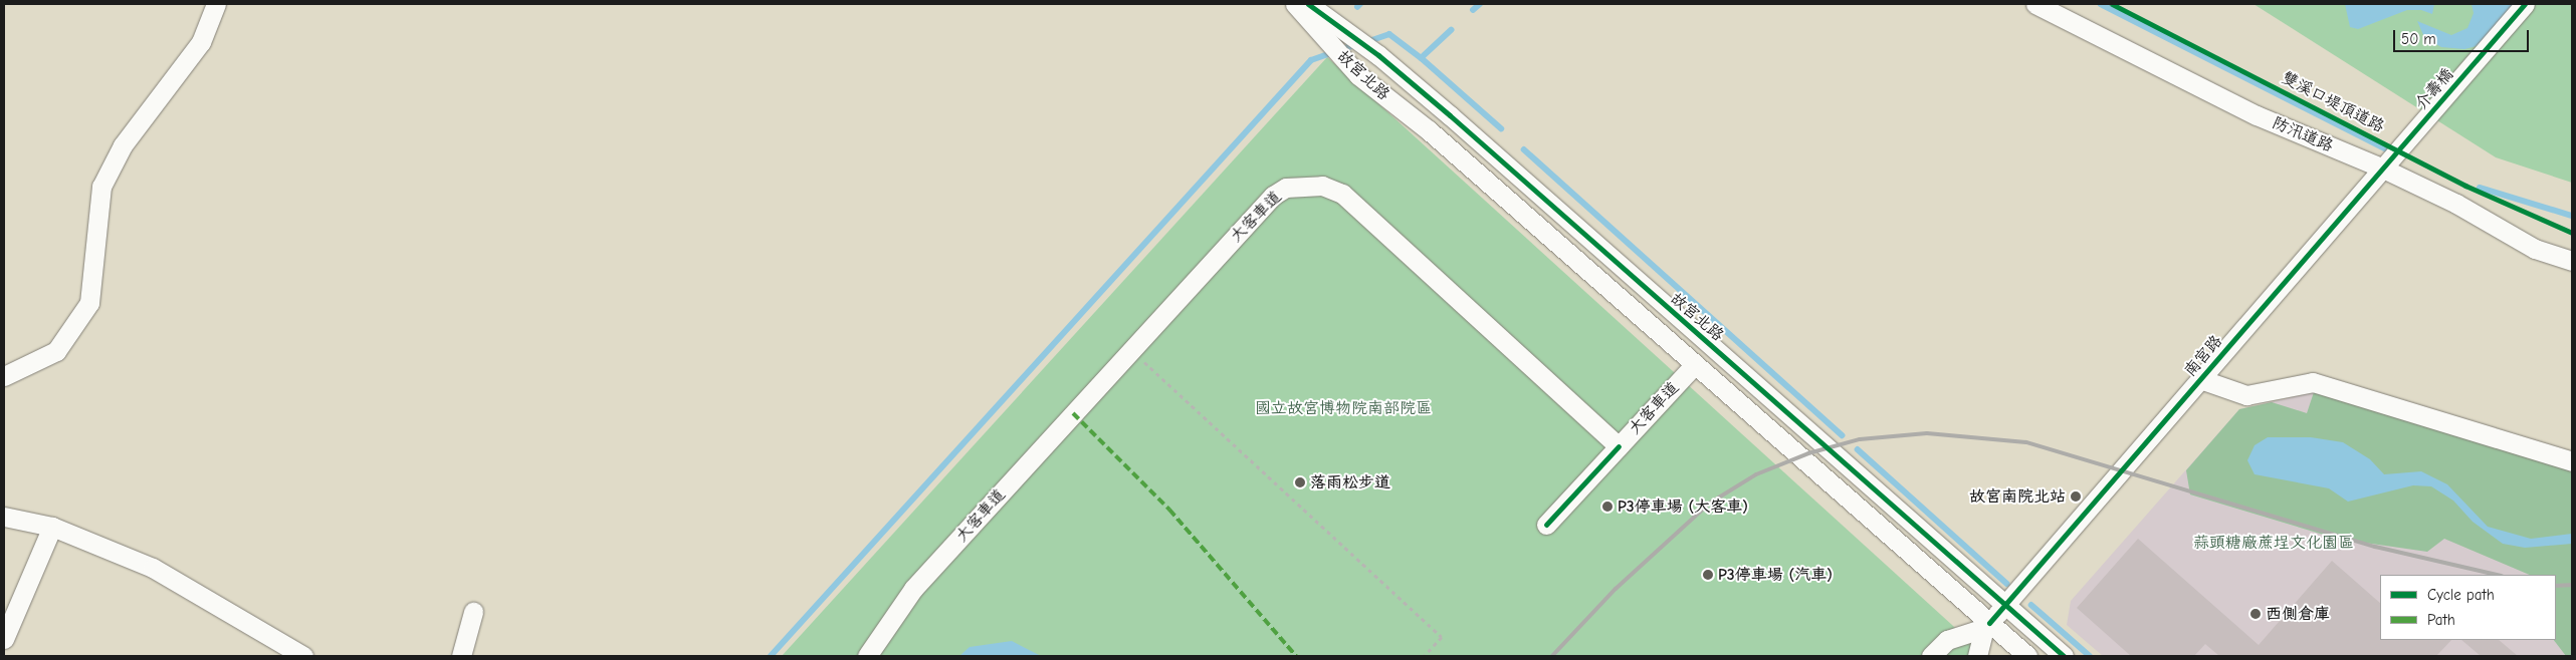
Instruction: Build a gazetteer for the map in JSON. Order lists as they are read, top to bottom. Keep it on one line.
{"streets":{"street":["故宮北路","介壽橋","防汛道路","大客車道","南宮路"],"cycle path":["雙溪口堤頂道路"]},"crossings":[["故宮北路","大客車道"],["故宮北路","南宮路"],["介壽橋","南宮路"],["防汛道路","南宮路"]],"parks":["國立故宮博物院南部院區","蒜頭糖廠蔗埕文化園區"],"places":["落雨松步道","故宮南院北站","P3停車場 (大客車)","P3停車場 (汽車)","西側倉庫"],"legend":["Cycle path","Path"],"scale_bar":"50 m"}
